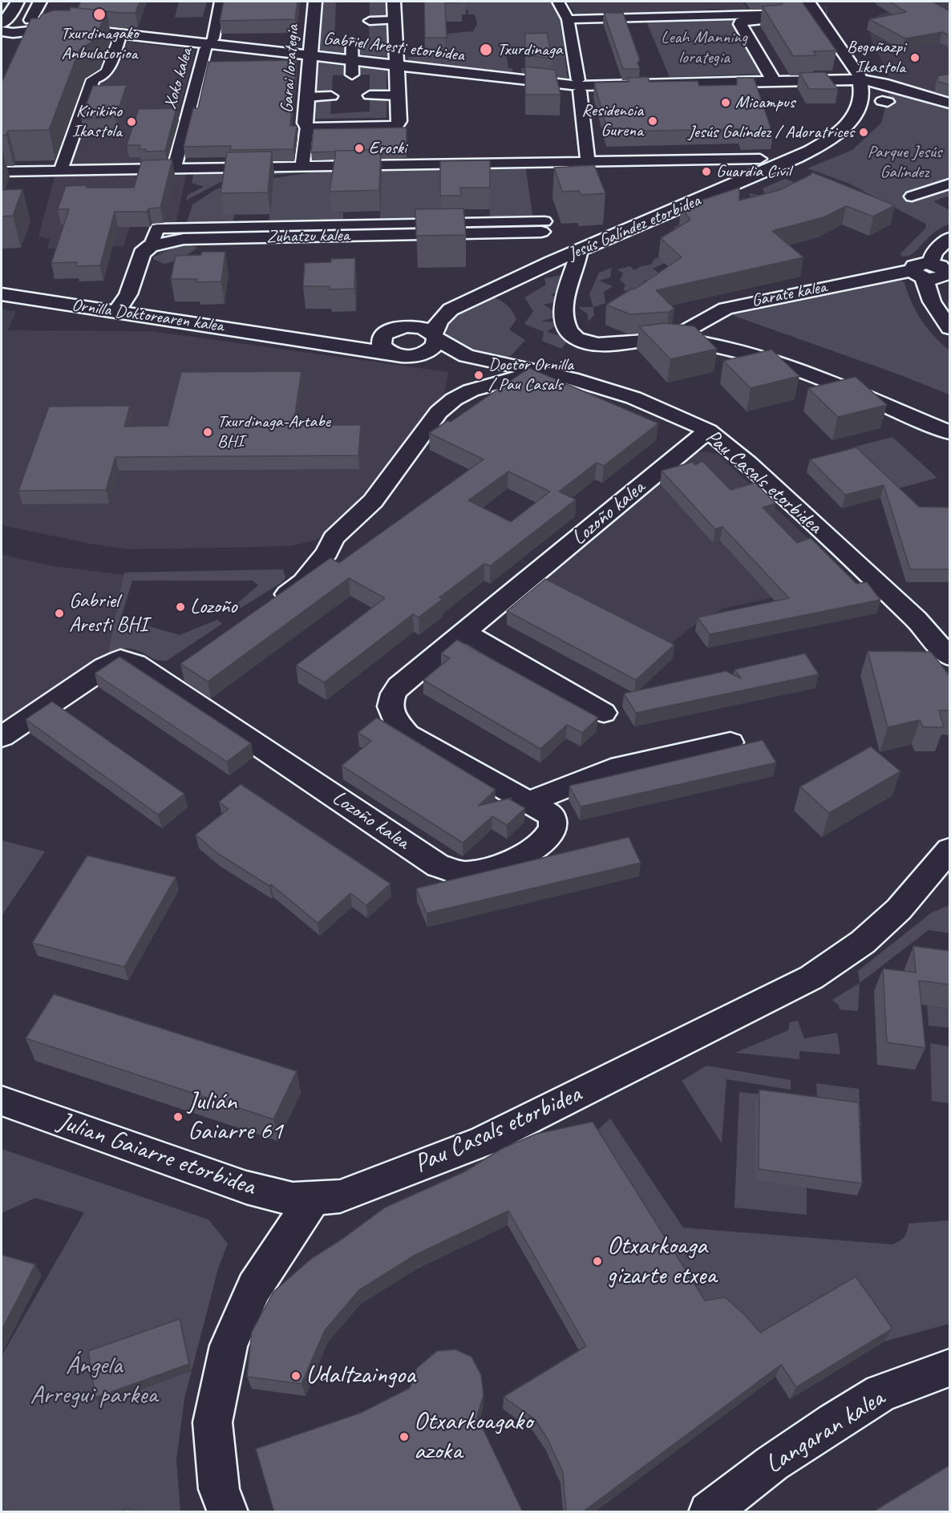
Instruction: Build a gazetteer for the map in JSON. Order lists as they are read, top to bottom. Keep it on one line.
{"streets":{"street":["Gabriel Aresti etorbidea","Garai lorategia","Xoko kalea","Jesús Galíndez etorbidea","Zuhatzu kalea","Garate kalea","Ornilla Doktorearen kalea","Pau Casals etorbidea","Lozoño kalea","Julian Gaiarre etorbidea","Langaran kalea"]},"crossings":[["Gabriel Aresti etorbidea","Garai lorategia"],["Gabriel Aresti etorbidea","Xoko kalea"],["Gabriel Aresti etorbidea","Jesús Galíndez etorbidea"],["Jesús Galíndez etorbidea","Ornilla Doktorearen kalea"],["Jesús Galíndez etorbidea","Pau Casals etorbidea"],["Ornilla Doktorearen kalea","Pau Casals etorbidea"],["Pau Casals etorbidea","Lozoño kalea"],["Pau Casals etorbidea","Julian Gaiarre etorbidea"]],"parks":["Leah Manning lorategia","Parque Jesús Galíndez","Ángela Arregui parkea"],"places":["Txurdinagako Anbulatorioa","Txurdinaga","Begoñazpi Ikastola","Micampus","Residencia Gurena","Kirikiño Ikastola","Jesús Galíndez / Adoratrices","Eroski","Guardia Civil","Doctor Ornilla / Pau Casals","Txurdinaga-Artabe BHI","Lozoño","Gabriel Aresti BHI","Julián Gaiarre 61","Otxarkoaga gizarte etxea","Udaltzaingoa","Otxarkoagako azoka"]}
